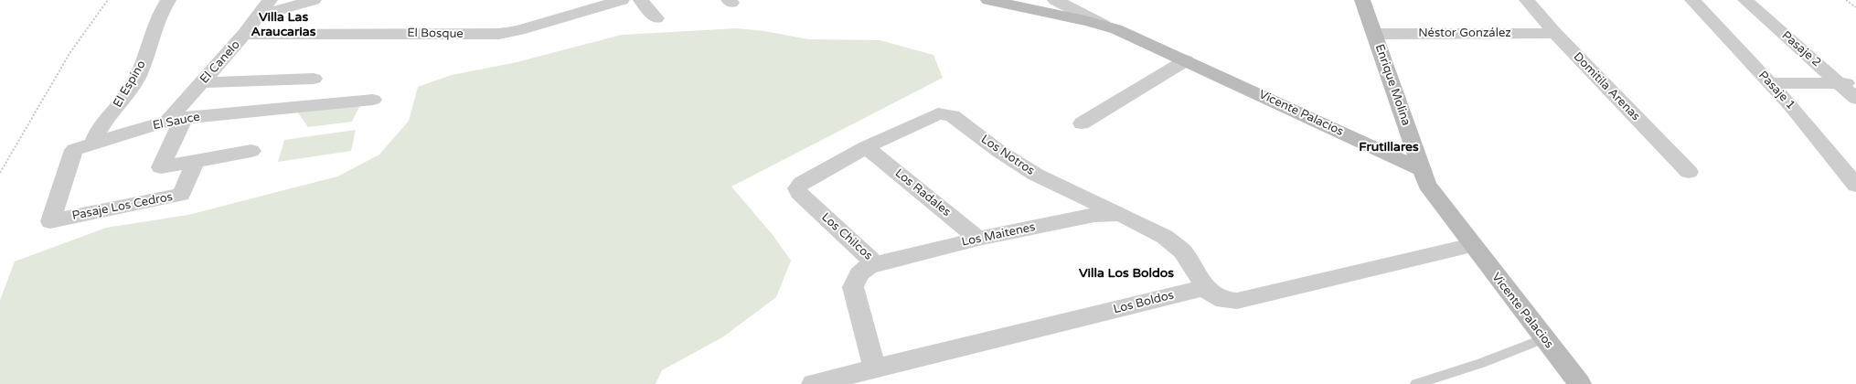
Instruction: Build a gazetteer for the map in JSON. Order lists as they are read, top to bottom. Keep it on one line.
{"streets":{"main road":["Enrique Molina","Vicente Palacios"],"street":["El Bosque","Néstor González","Pasaje 2","El Canelo","El Espino","Domitila Arenas","Pasaje 1","El Sauce","Los Notros","Los Radales","Pasaje Los Cedros","Los Maitenes","Los Chilcos","Los Boldos"]},"crossings":[["El Bosque","El Canelo"],["Néstor González","Enrique Molina"],["Néstor González","Domitila Arenas"],["El Canelo","El Sauce"],["El Canelo","Pasaje Los Cedros"],["El Espino","El Sauce"],["Enrique Molina","Vicente Palacios"],["El Sauce","Pasaje Los Cedros"],["Los Notros","Los Radales"],["Los Notros","Los Maitenes"],["Los Notros","Los Chilcos"],["Los Notros","Los Boldos"],["Los Radales","Los Maitenes"],["Los Maitenes","Los Chilcos"],["Los Chilcos","Los Boldos"]],"districts":["Villa Las Araucarias","Frutillares","Villa Los Boldos"]}
